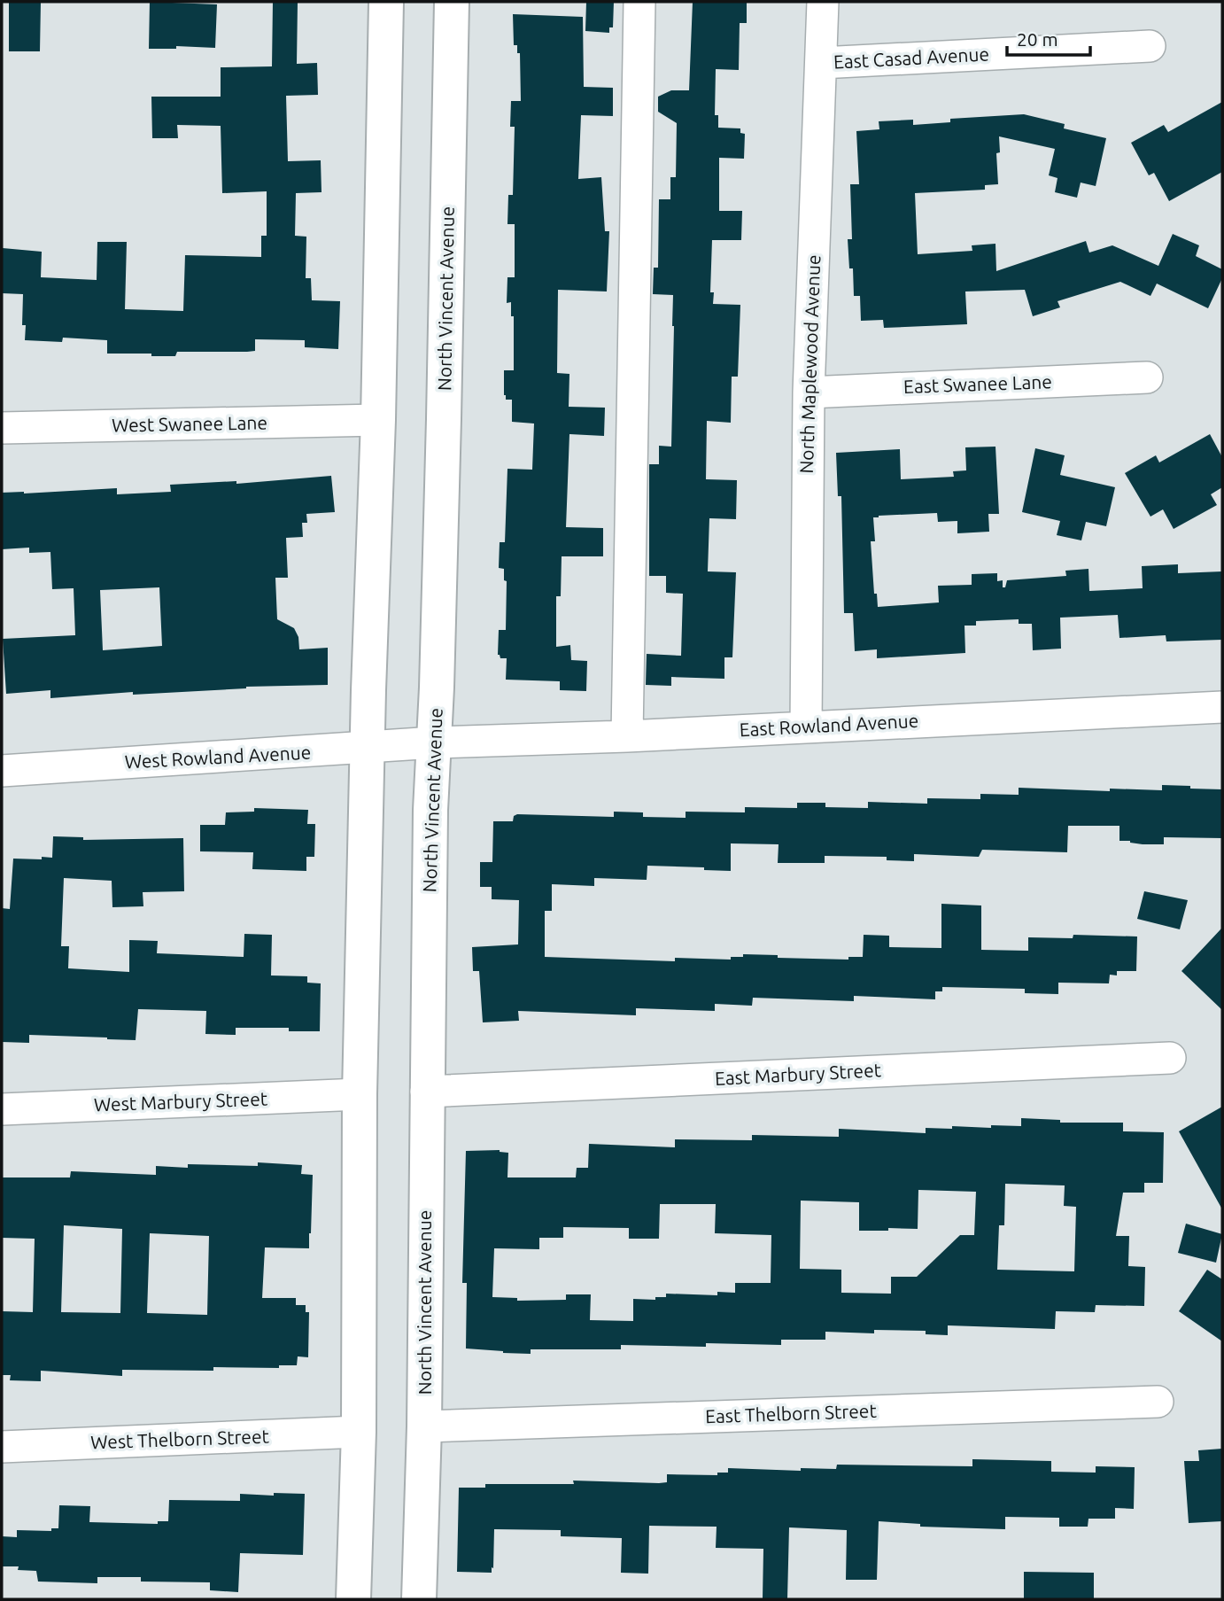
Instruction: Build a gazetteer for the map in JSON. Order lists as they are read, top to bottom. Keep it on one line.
{"streets":{"main road":["North Vincent Avenue"],"street":["East Casad Avenue","North Maplewood Avenue","East Swanee Lane","West Swanee Lane","East Rowland Avenue","West Rowland Avenue","East Marbury Street","West Marbury Street","East Thelborn Street","West Thelborn Street"]},"crossings":[["East Casad Avenue","North Maplewood Avenue"],["North Vincent Avenue","East Rowland Avenue"],["North Vincent Avenue","West Rowland Avenue"],["North Vincent Avenue","East Marbury Street"],["North Vincent Avenue","East Thelborn Street"],["North Maplewood Avenue","East Swanee Lane"],["North Maplewood Avenue","East Rowland Avenue"],["East Rowland Avenue","West Rowland Avenue"]],"scale_bar":"20 m"}
